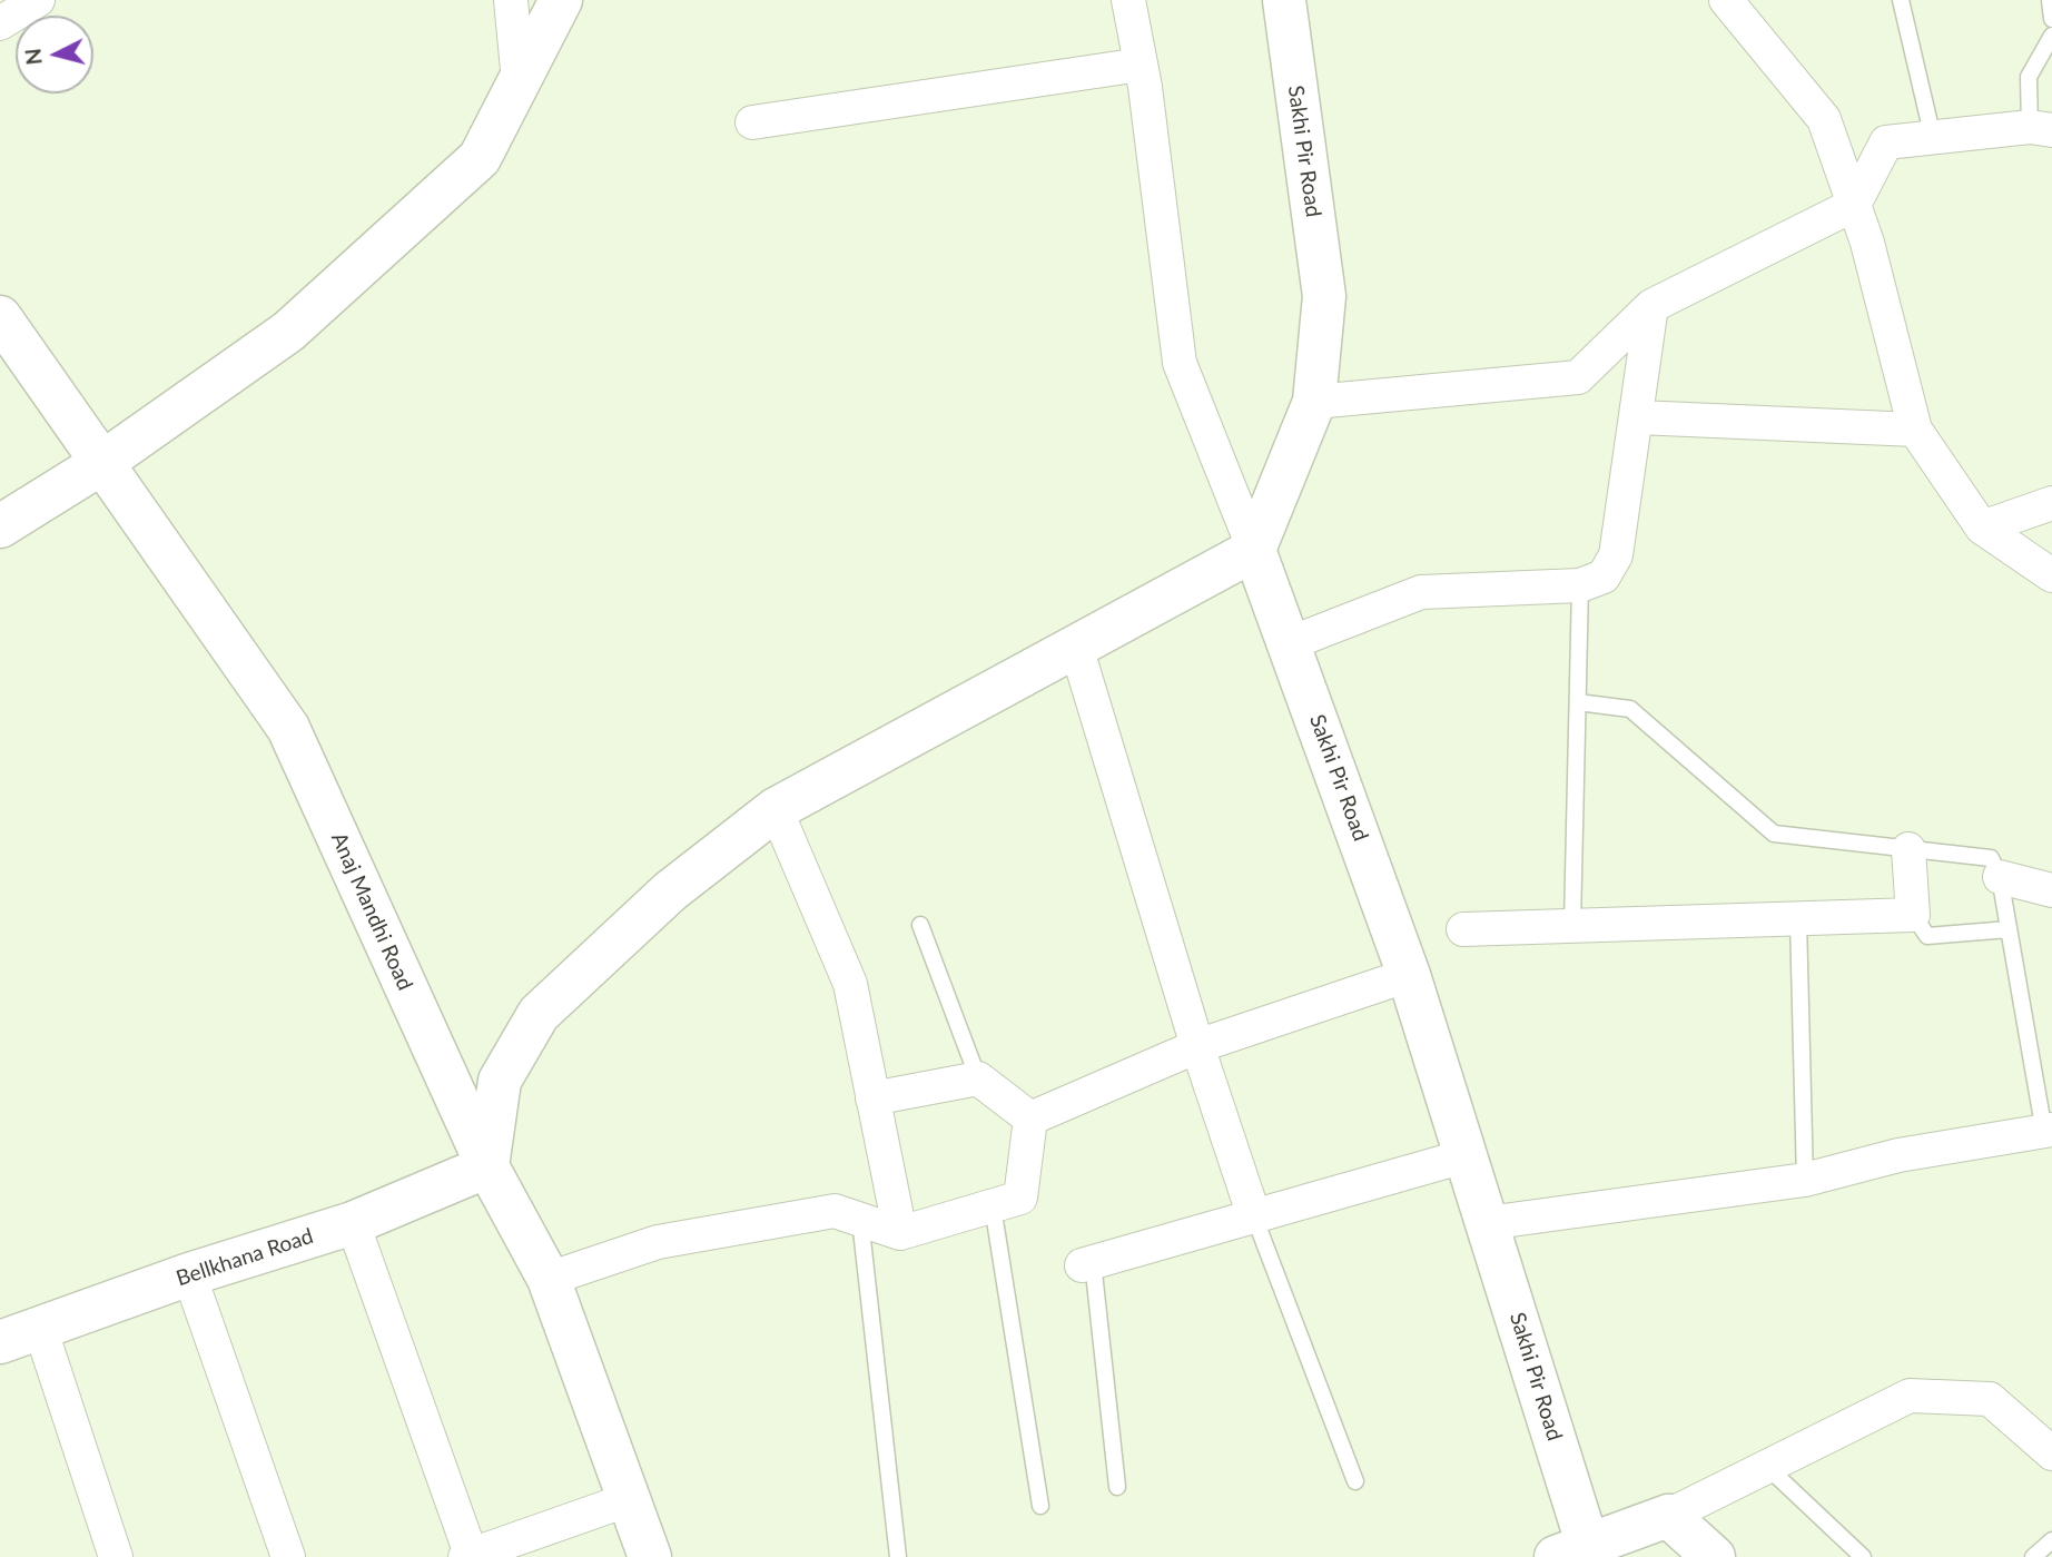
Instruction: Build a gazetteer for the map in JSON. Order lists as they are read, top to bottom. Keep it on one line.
{"streets":{"street":["Sakhi Pir Road","Anaj Mandhi Road","Bellkhana Road"]},"crossings":[["Anaj Mandhi Road","Bellkhana Road"]],"north":"left"}
